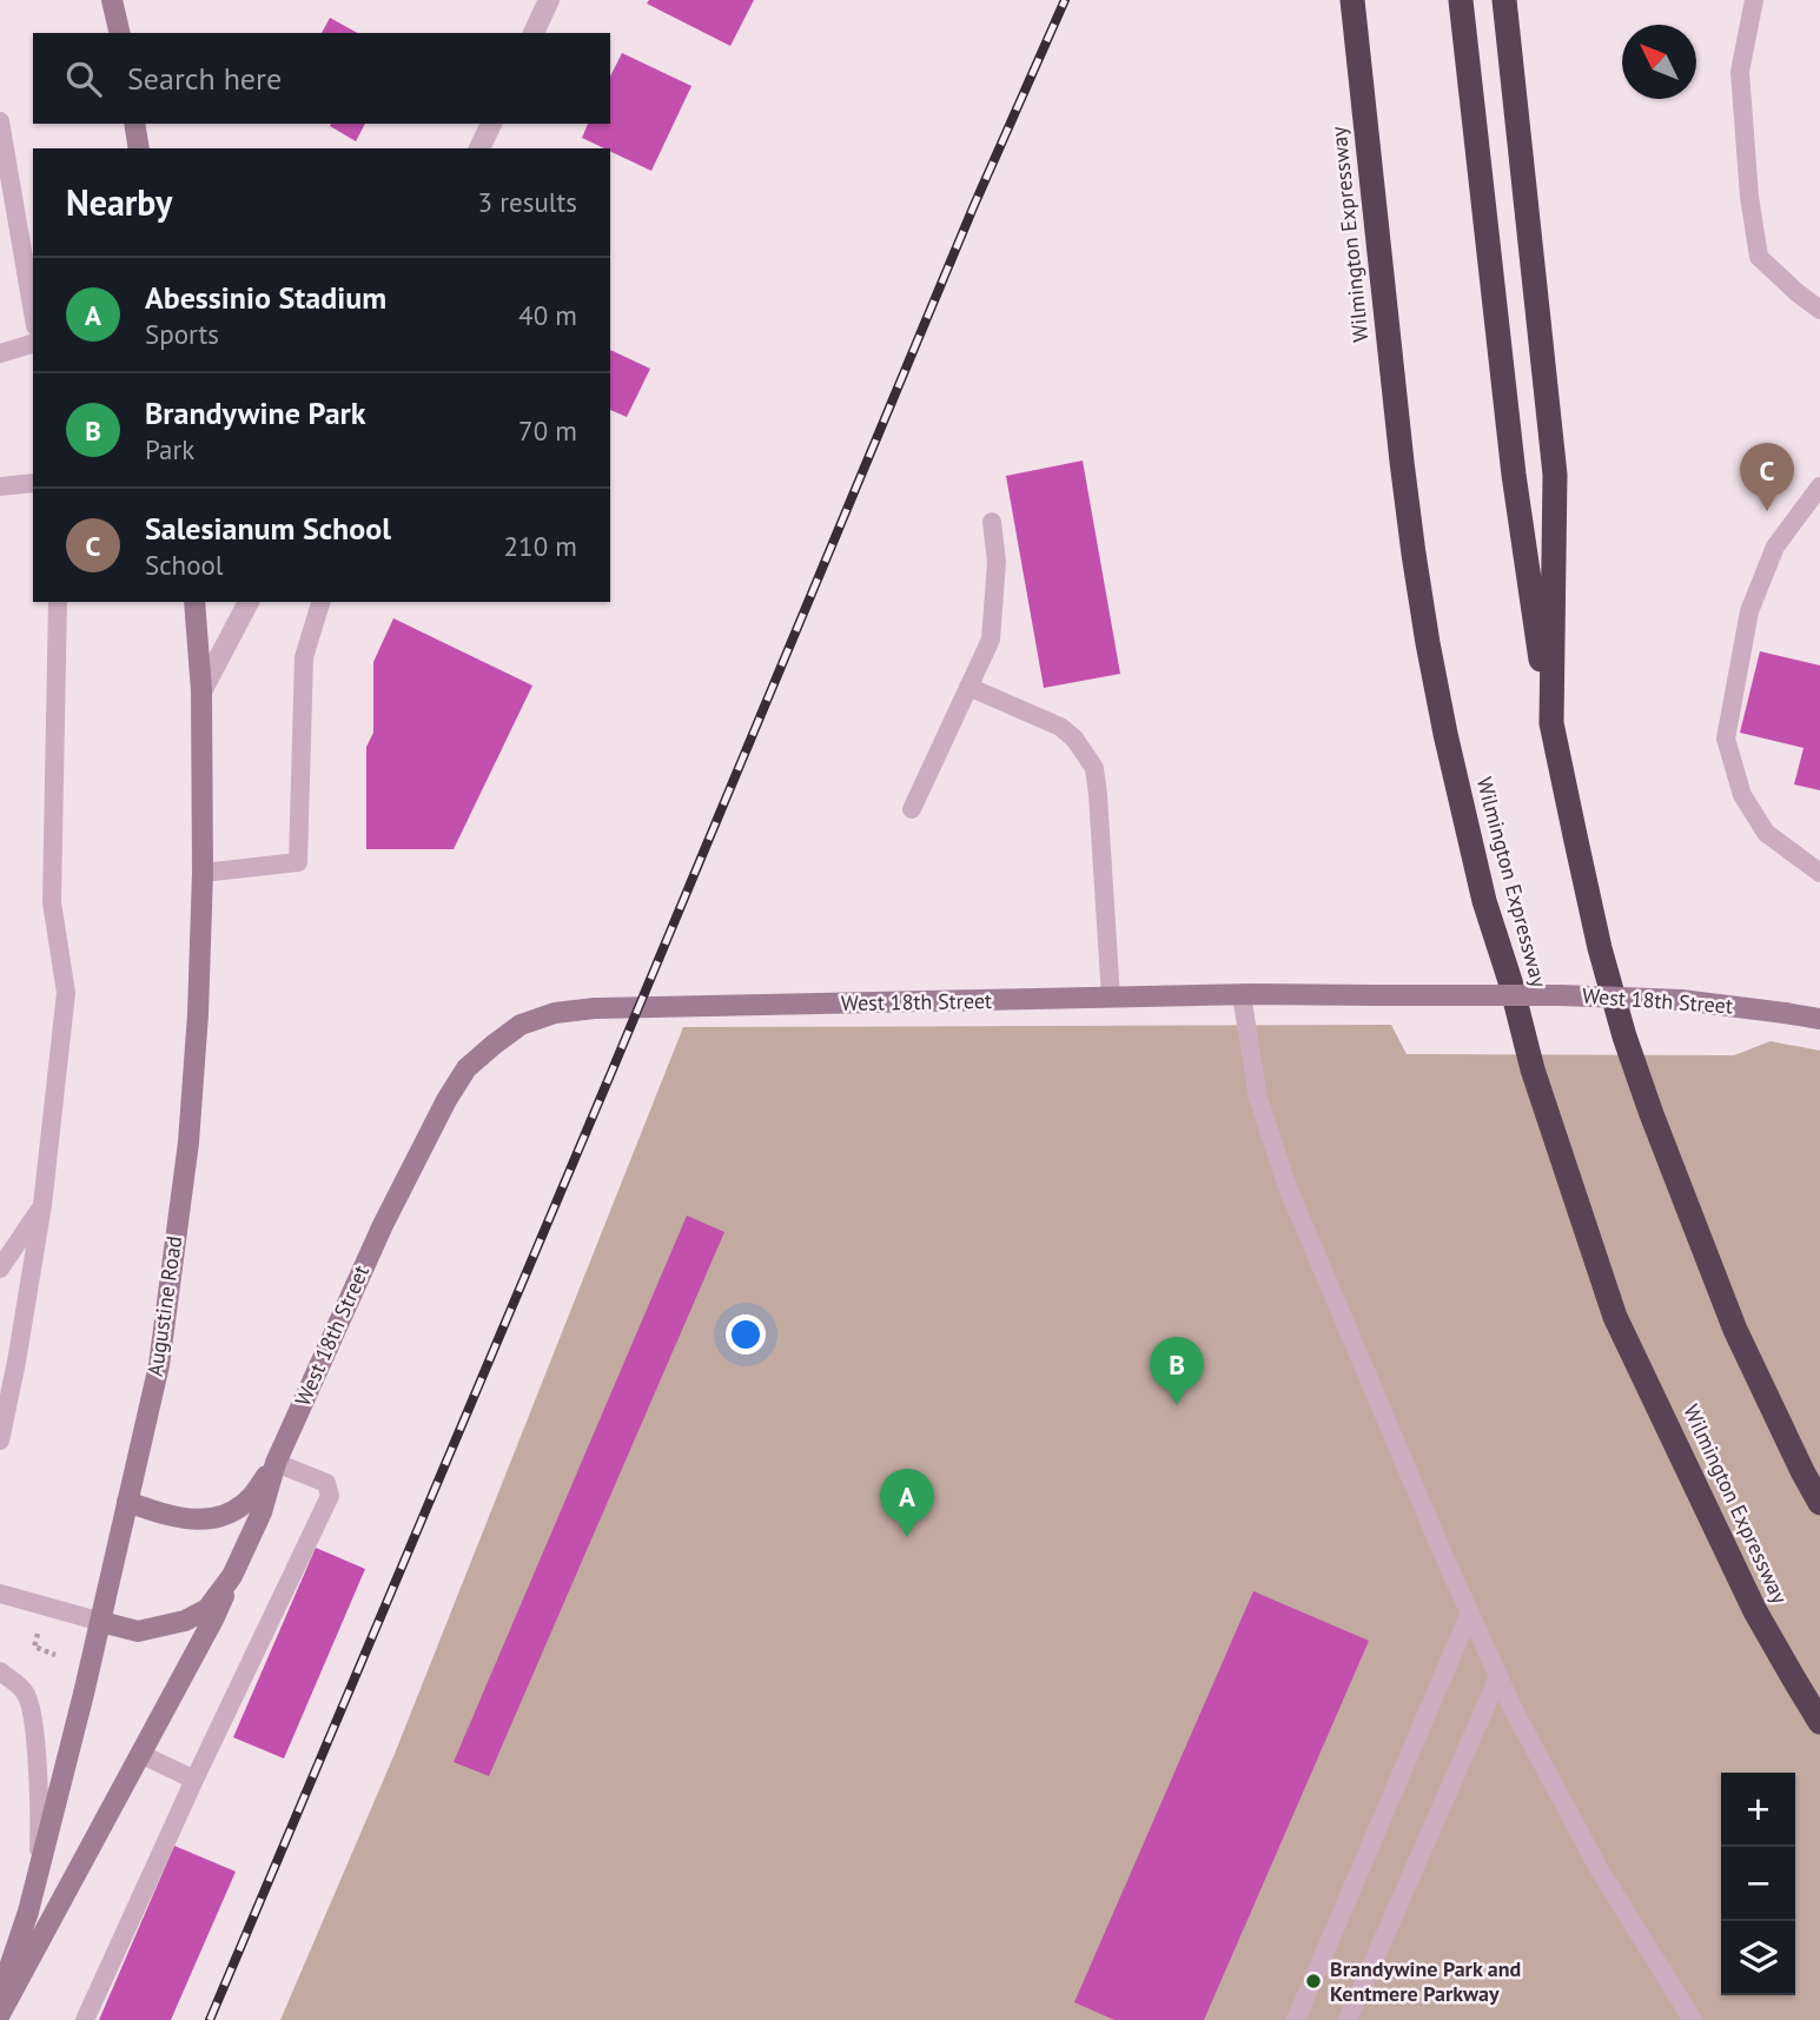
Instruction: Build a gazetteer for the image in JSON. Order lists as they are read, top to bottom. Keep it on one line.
{"streets":{"highway":["Wilmington Expressway"],"street":["West 18th Street","Augustine Road"]},"crossings":[["West 18th Street","Augustine Road"]],"places":["Brandywine Park and Kentmere Parkway"],"north":"top left","page":{"search":"Search here","heading":["Nearby","3 results"],"list":[{"mark":"A","name":"Abessinio Stadium","note":"Sports","value":"40 m"},{"mark":"B","name":"Brandywine Park","note":"Park","value":"70 m"},{"mark":"C","name":"Salesianum School","note":"School","value":"210 m"}],"pins":["C","B","A"],"map_buttons":["+","−"]}}
